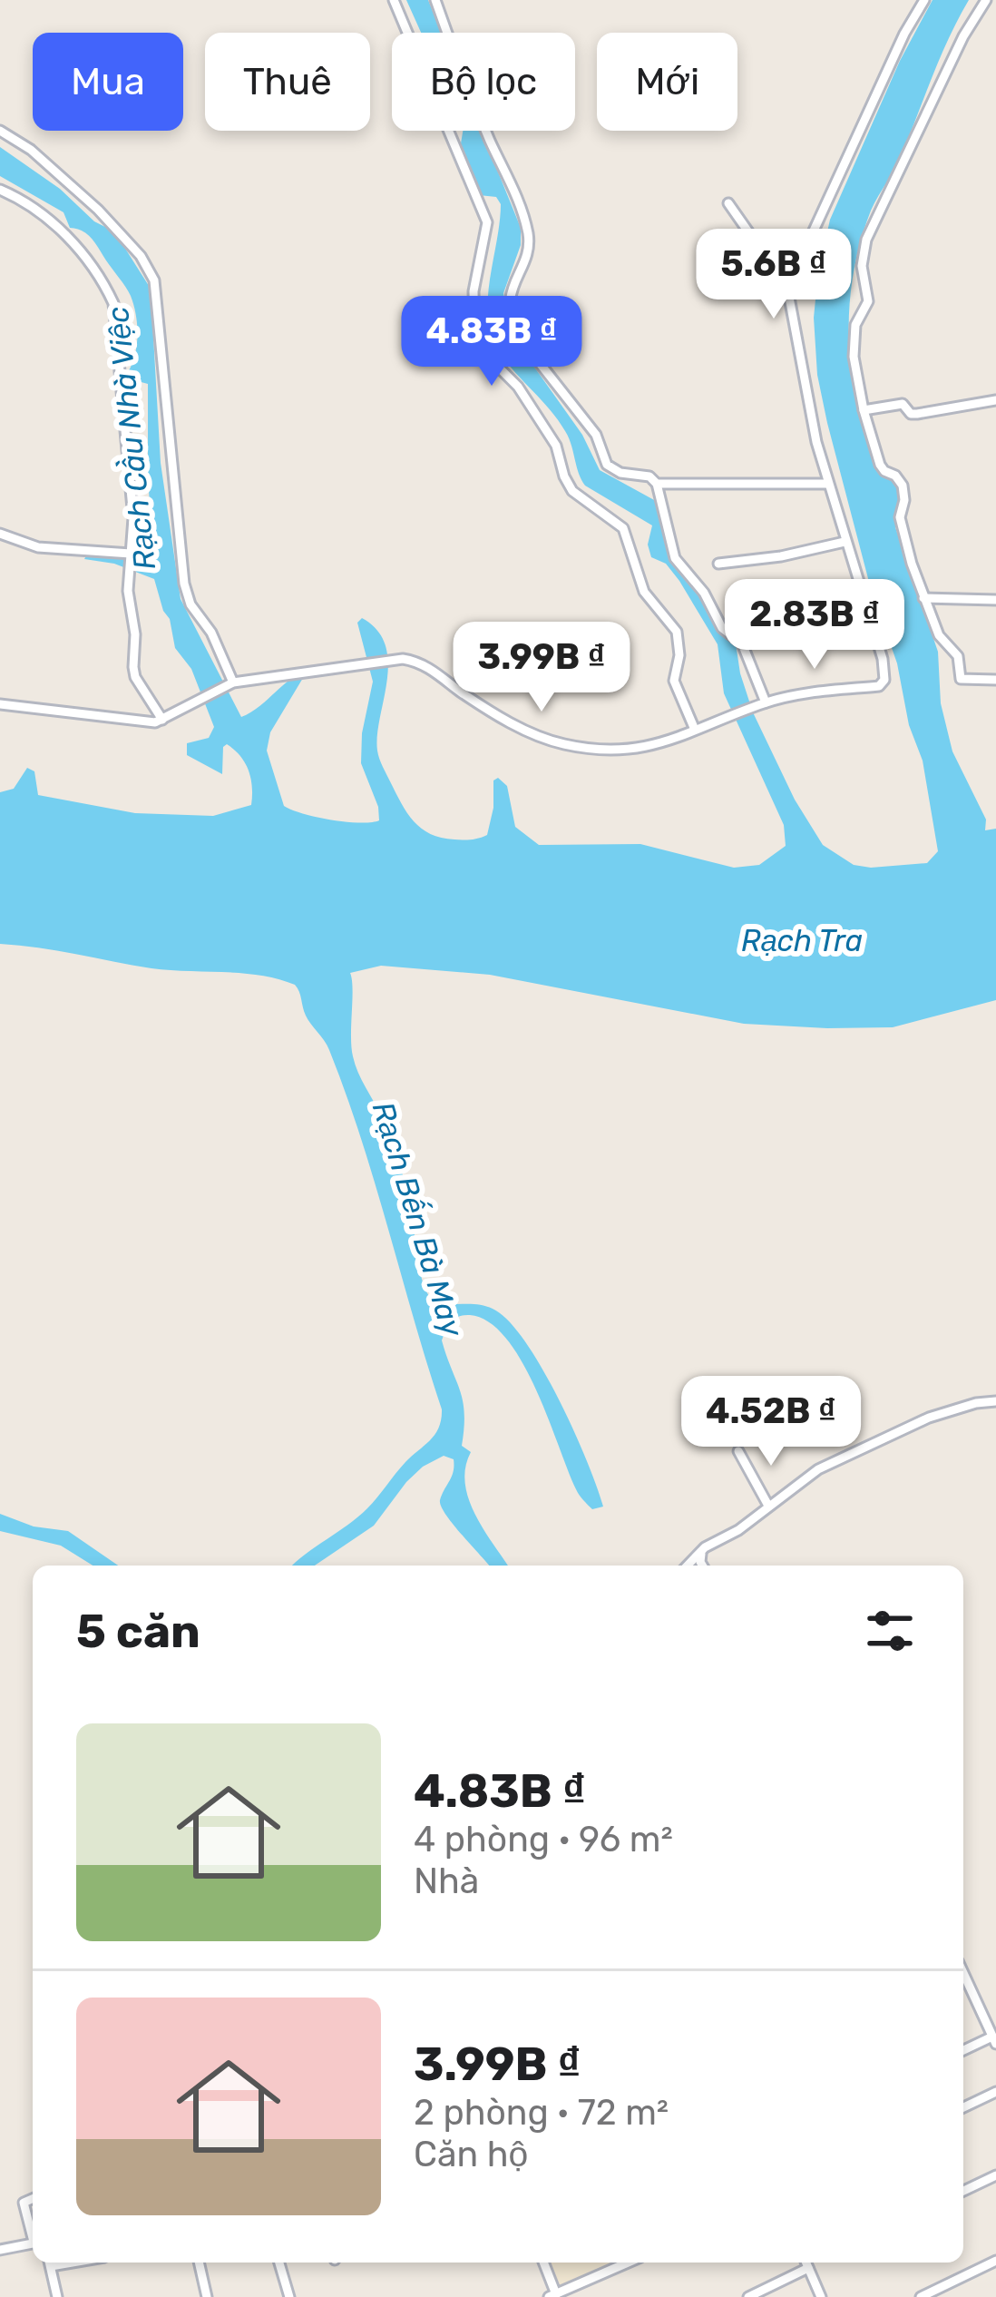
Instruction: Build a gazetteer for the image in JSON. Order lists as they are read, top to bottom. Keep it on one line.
{"water":["Rạch Cầu Nhà Việc","Rạch Tra","Rạch Bến Bà May"],"page":{"chip":["Mua","Thuê","Bộ lọc","Mới"],"price":["5.6B ₫","4.83B ₫","2.83B ₫","3.99B ₫","4.52B ₫"],"heading":"5 căn","list":[{"name":"4.83B ₫","note":"4 phòng · 96 m² · Nhà"},{"name":"3.99B ₫","note":"2 phòng · 72 m² · Căn hộ"}]}}
